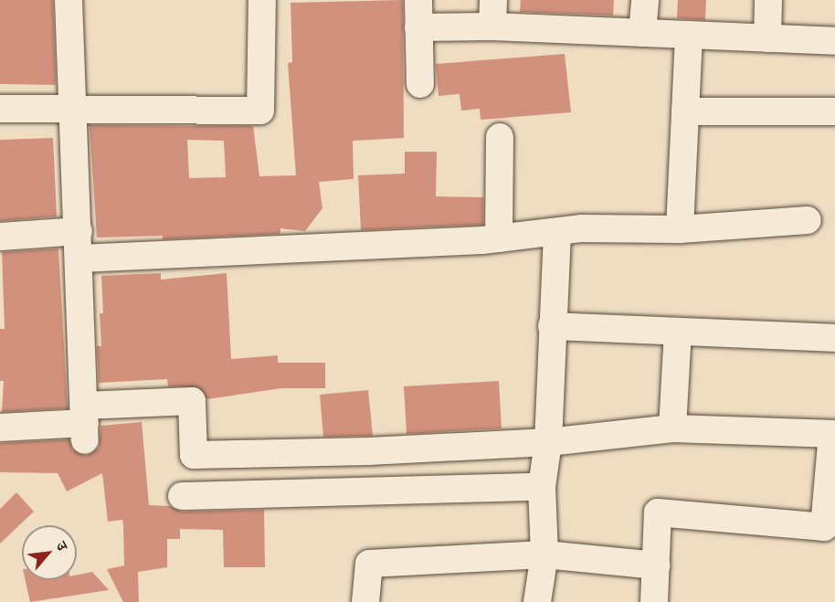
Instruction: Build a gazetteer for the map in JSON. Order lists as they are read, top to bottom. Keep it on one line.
{"north":"top right"}
